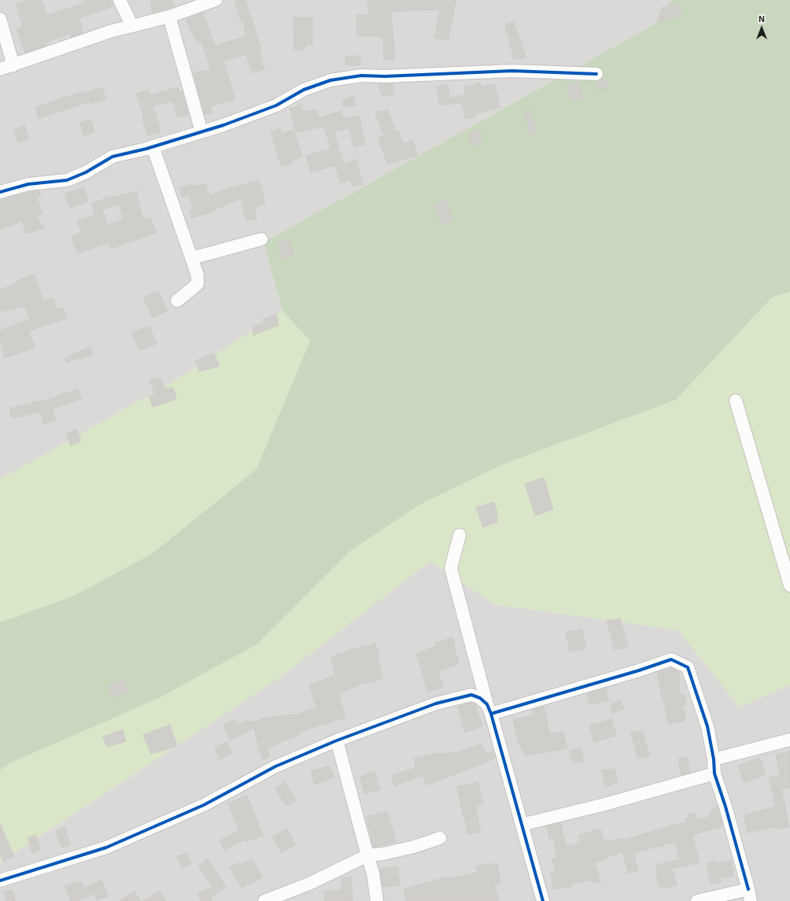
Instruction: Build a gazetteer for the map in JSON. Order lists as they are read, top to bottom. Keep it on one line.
{"north":"top"}
